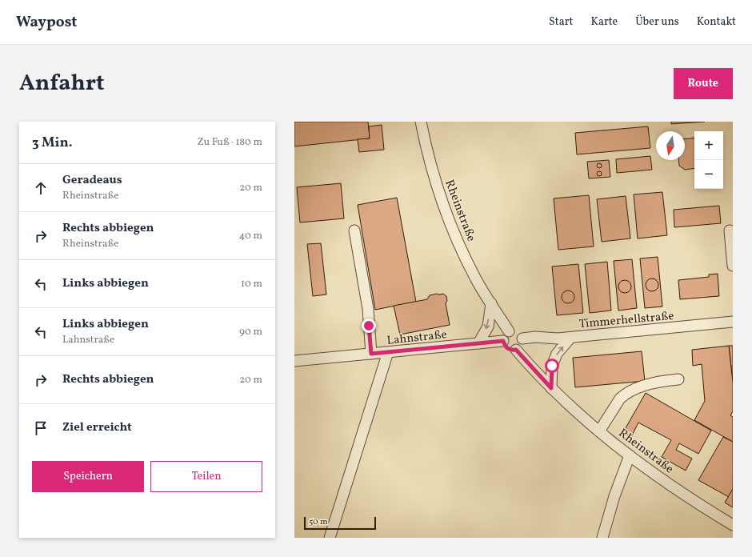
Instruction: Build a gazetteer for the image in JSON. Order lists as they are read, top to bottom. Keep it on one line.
{"streets":{"street":["Rheinstraße","Timmerhellstraße","Lahnstraße"]},"crossings":[["Rheinstraße","Timmerhellstraße"],["Rheinstraße","Lahnstraße"],["Timmerhellstraße","Lahnstraße"]],"scale_bar":"50 m","north":"bottom","page":{"header":"Waypost","nav":["Start","Karte","Über uns","Kontakt"],"title":"Anfahrt","buttons":["Route",["Speichern","Teilen"]],"heading":["3 Min.","Zu Fuß · 180 m"],"map_buttons":["+","−"],"list":[["Geradeaus","Rheinstraße","20 m"],["Rechts abbiegen","Rheinstraße","40 m"],["Links abbiegen","10 m"],["Links abbiegen","Lahnstraße","90 m"],["Rechts abbiegen","20 m"],"Ziel erreicht"],"scale":"50 m"}}
